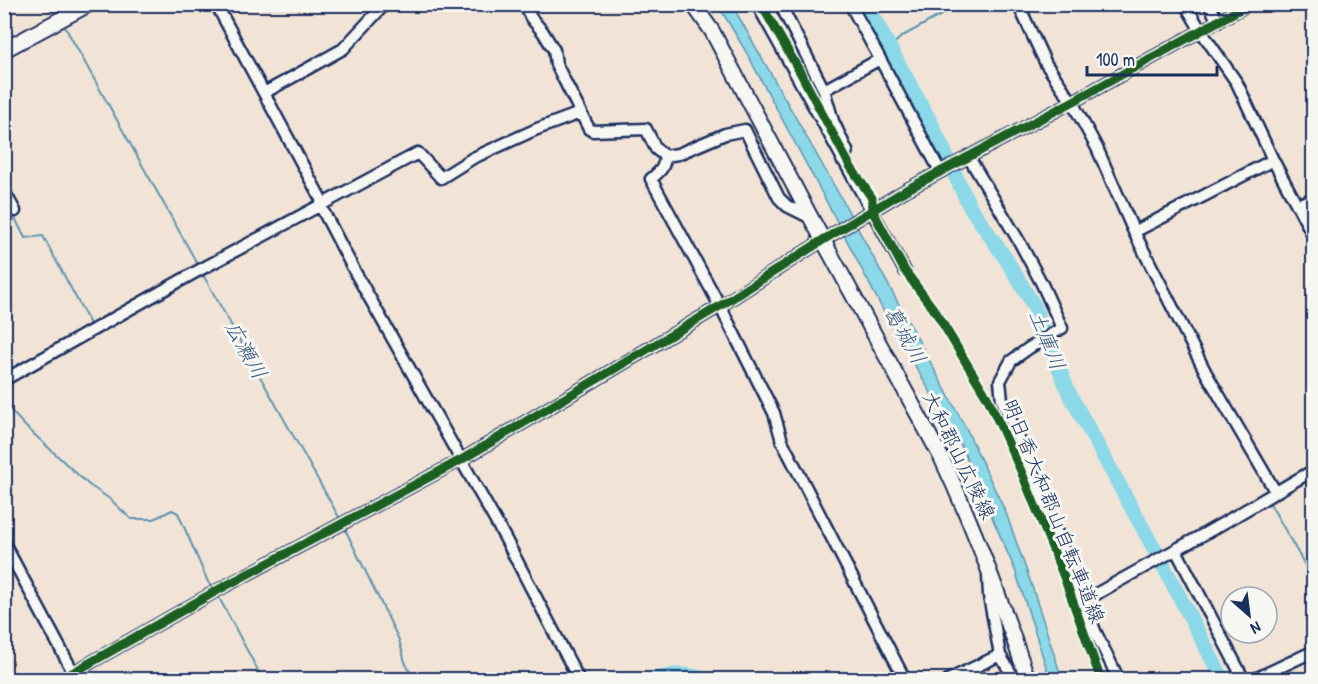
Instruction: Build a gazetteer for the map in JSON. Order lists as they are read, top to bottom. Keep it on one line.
{"streets":{"main road":["大和郡山広陵線"],"cycle path":["明日香大和郡山自転車道線"]},"water":["葛城川","土庫川","広瀬川"],"scale_bar":"100 m","north":"bottom right"}
